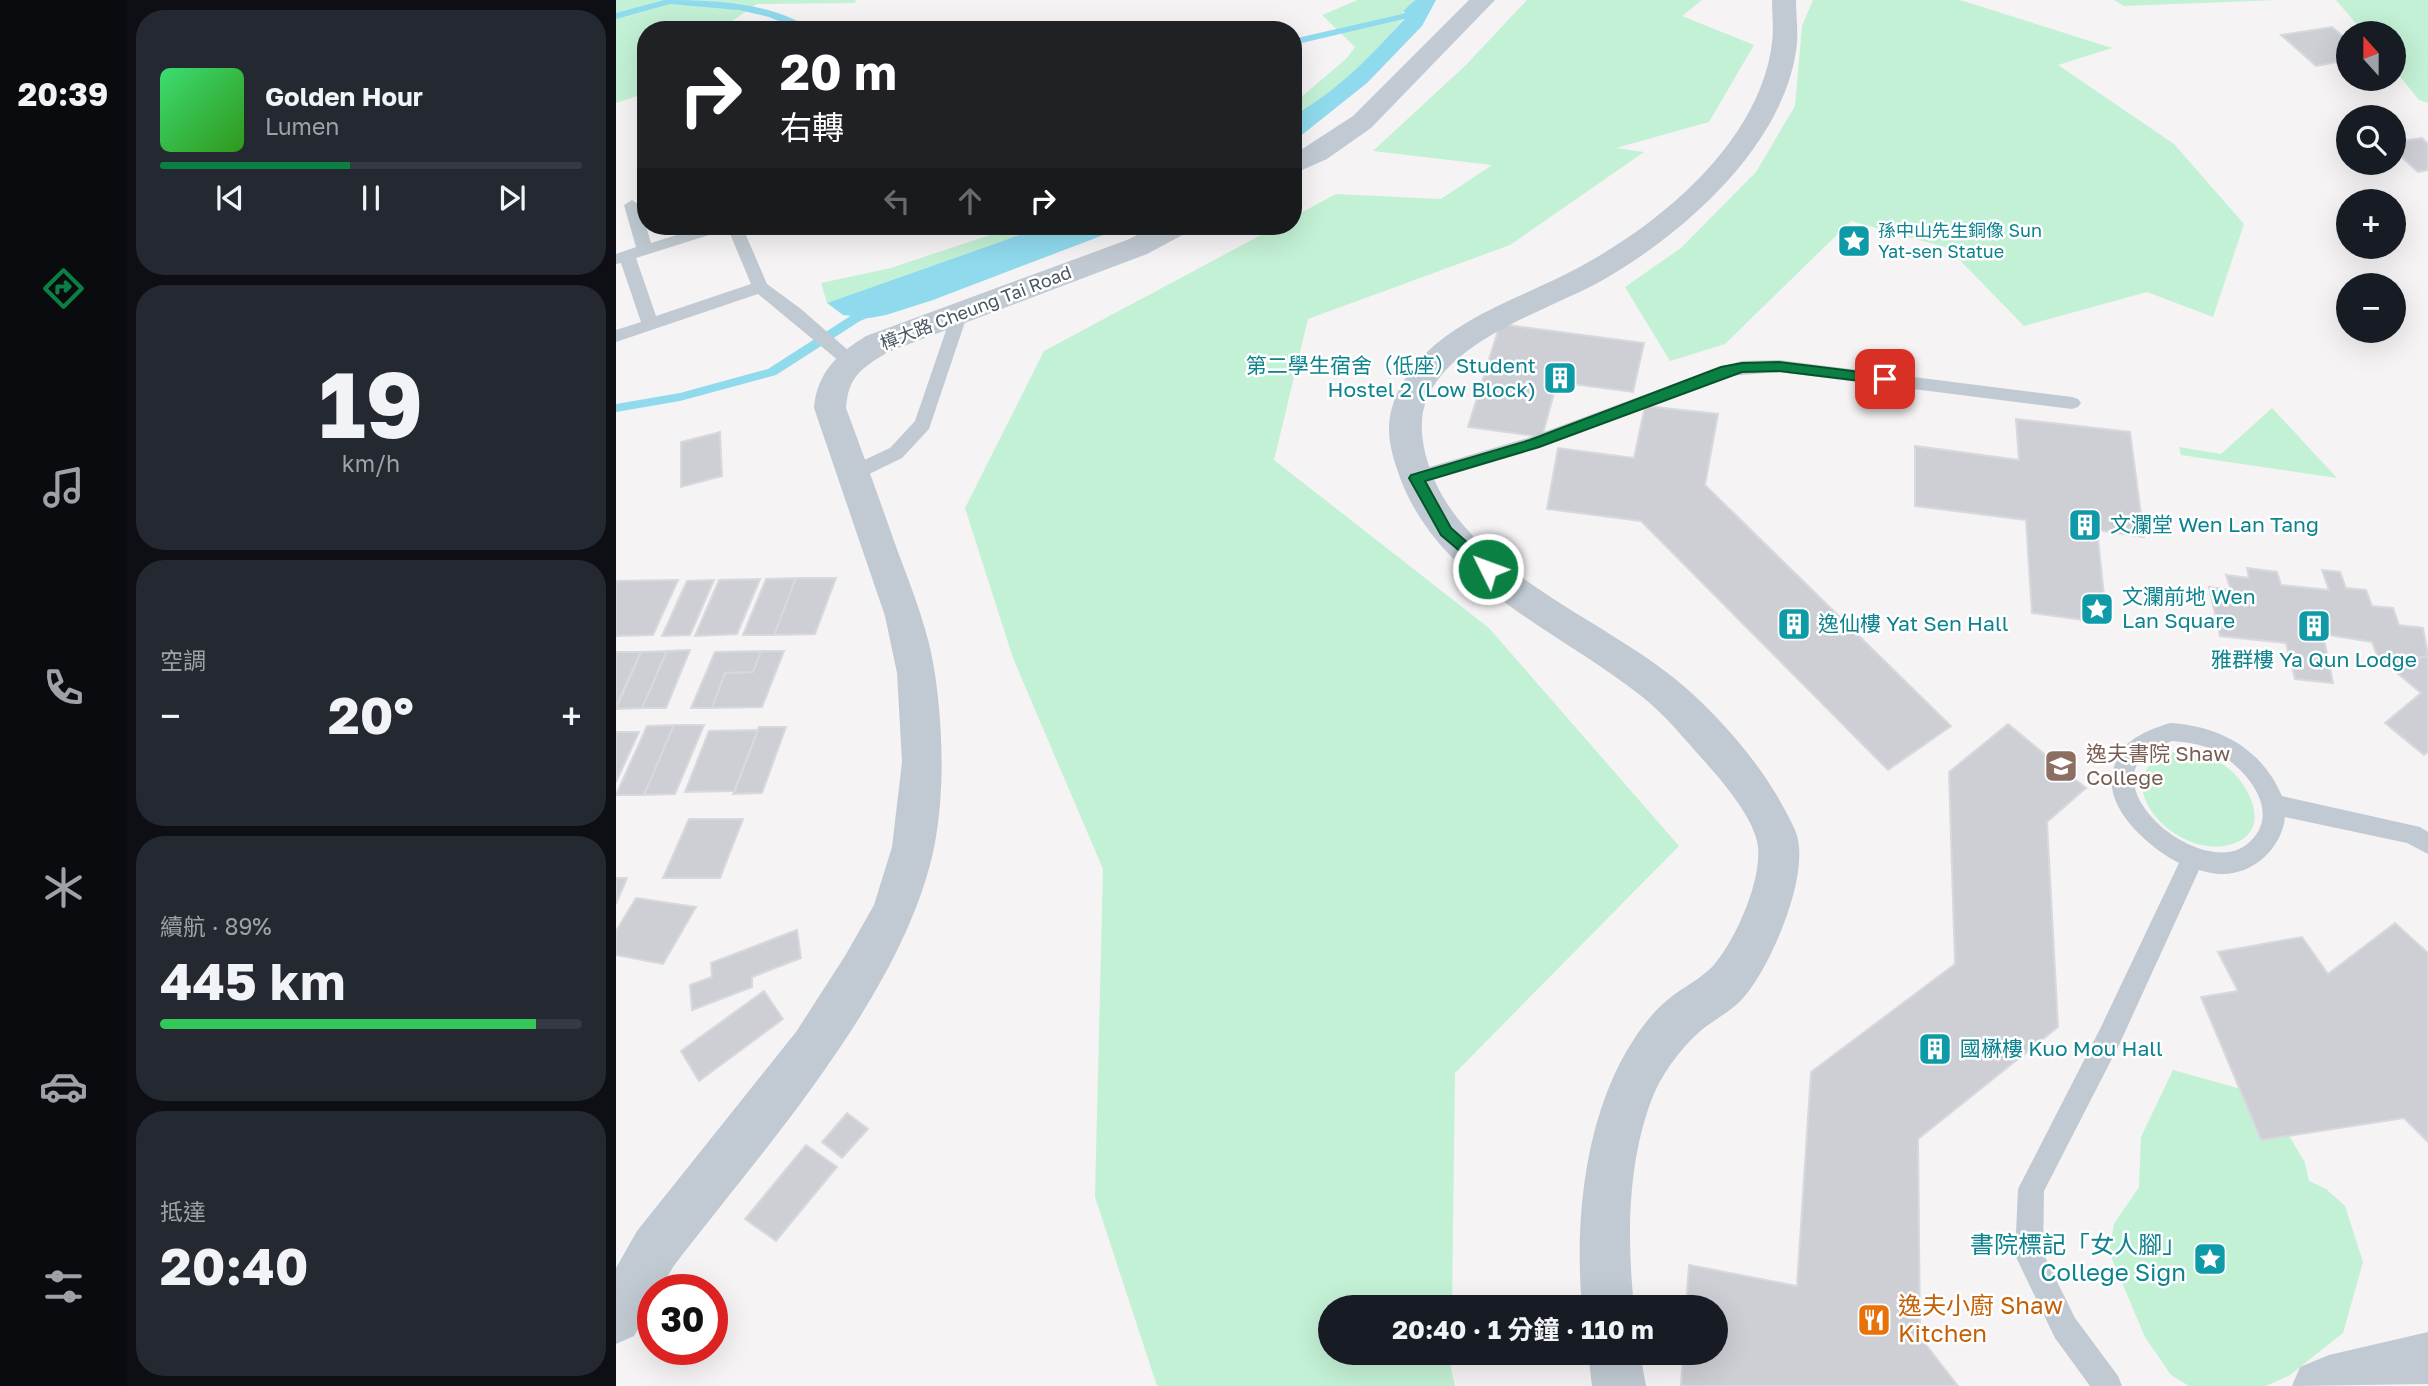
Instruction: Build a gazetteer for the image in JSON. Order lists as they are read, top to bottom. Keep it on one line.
{"streets":{"street":["樟大路 Cheung Tai Road"]},"places":{"place":["孫中山先生銅像 Sun Yat-sen Statue","文瀾前地 Wen Lan Square","書院標記「女人腳」 College Sign"],"building":["第二學生宿舍（低座）Student Hostel 2 (Low Block)","文瀾堂 Wen Lan Tang","逸仙樓 Yat Sen Hall","雅群樓 Ya Qun Lodge","國楙樓 Kuo Mou Hall"],"school or university":["逸夫書院 Shaw College"],"restaurant":["逸夫小廚 Shaw Kitchen"]},"north":"top","page":{"tabs":"20:39","map_buttons":["+","−"],"turn":["20 m","右轉"],"song":["Golden Hour","Lumen"],"tile":[["19","km/h"],"空調",["續航 · 89%","445 km"],["抵達","20:40"]],"heat":["−","20°","+"],"limit":"30","trip":"20:40 · 1 分鐘 · 110 m"}}
